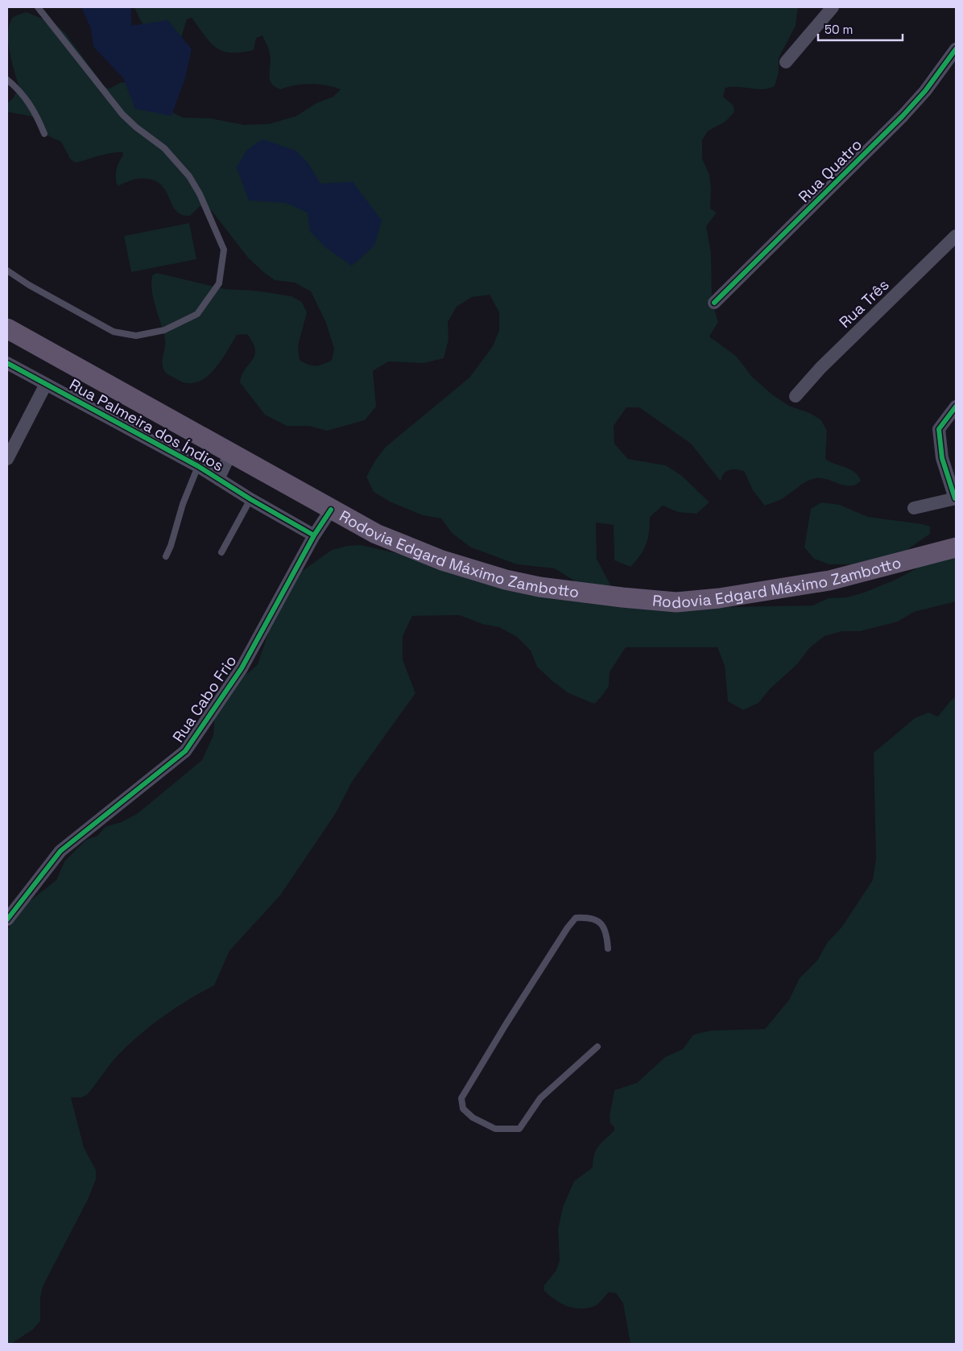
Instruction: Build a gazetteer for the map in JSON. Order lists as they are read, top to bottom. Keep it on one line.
{"streets":{"main road":["Rodovia Edgard Máximo Zambotto"],"street":["Rua Quatro","Rua Três","Rua Palmeira dos Índios","Rua Cabo Frio"]},"crossings":[["Rua Palmeira dos Índios","Rua Cabo Frio"],["Rodovia Edgard Máximo Zambotto","Rua Cabo Frio"]],"scale_bar":"50 m"}
